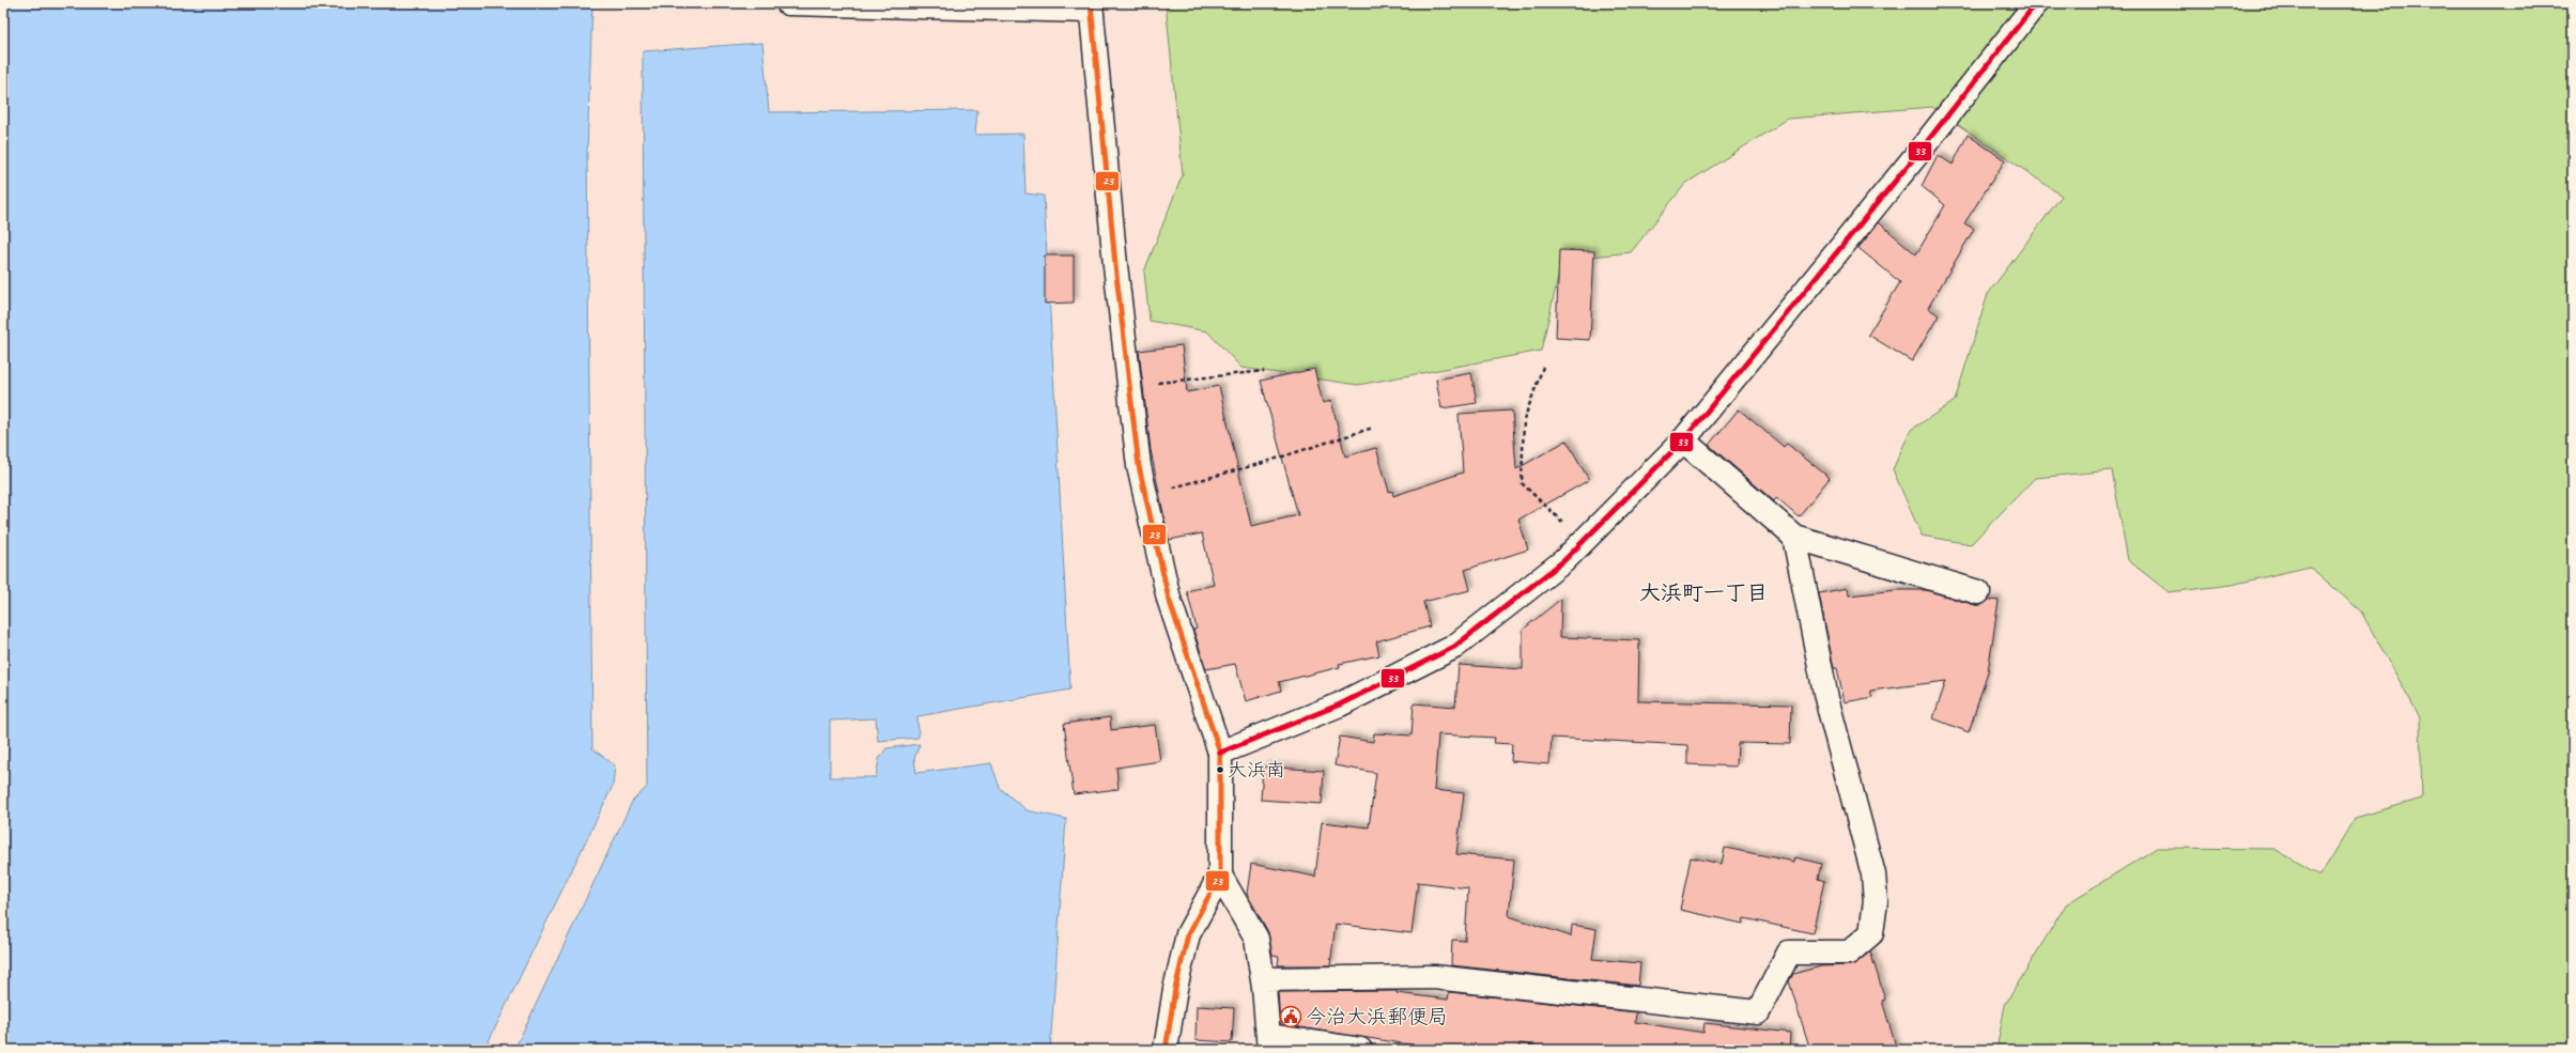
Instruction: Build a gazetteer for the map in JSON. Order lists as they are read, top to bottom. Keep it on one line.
{"districts":["大浜町一丁目"],"places":{"other":["大浜南"],"public building":["今治大浜郵便局"]},"lines":["transit line 23","transit line 33"]}
